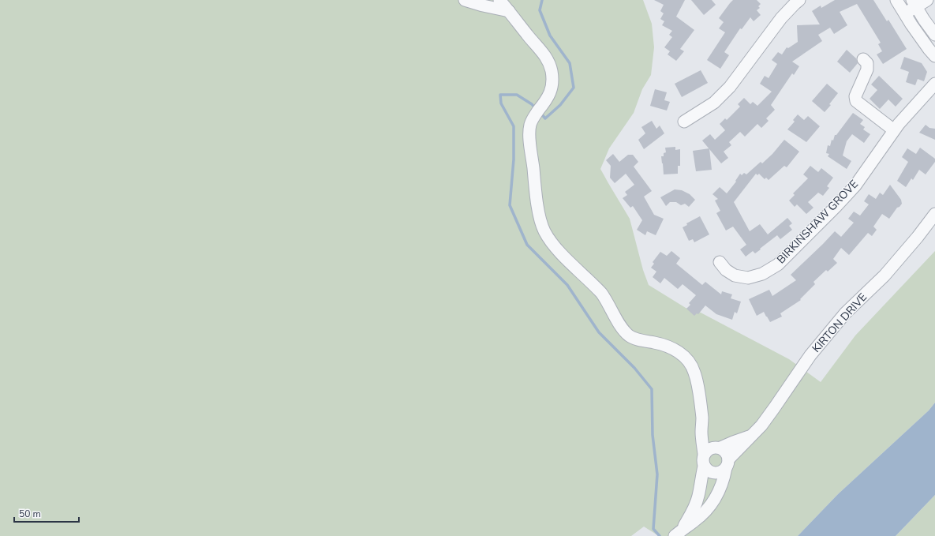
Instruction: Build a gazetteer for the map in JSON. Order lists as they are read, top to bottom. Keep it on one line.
{"streets":{"street":["BIRKINSHAW GROVE","KIRTON DRIVE"]},"scale_bar":"50 m"}
